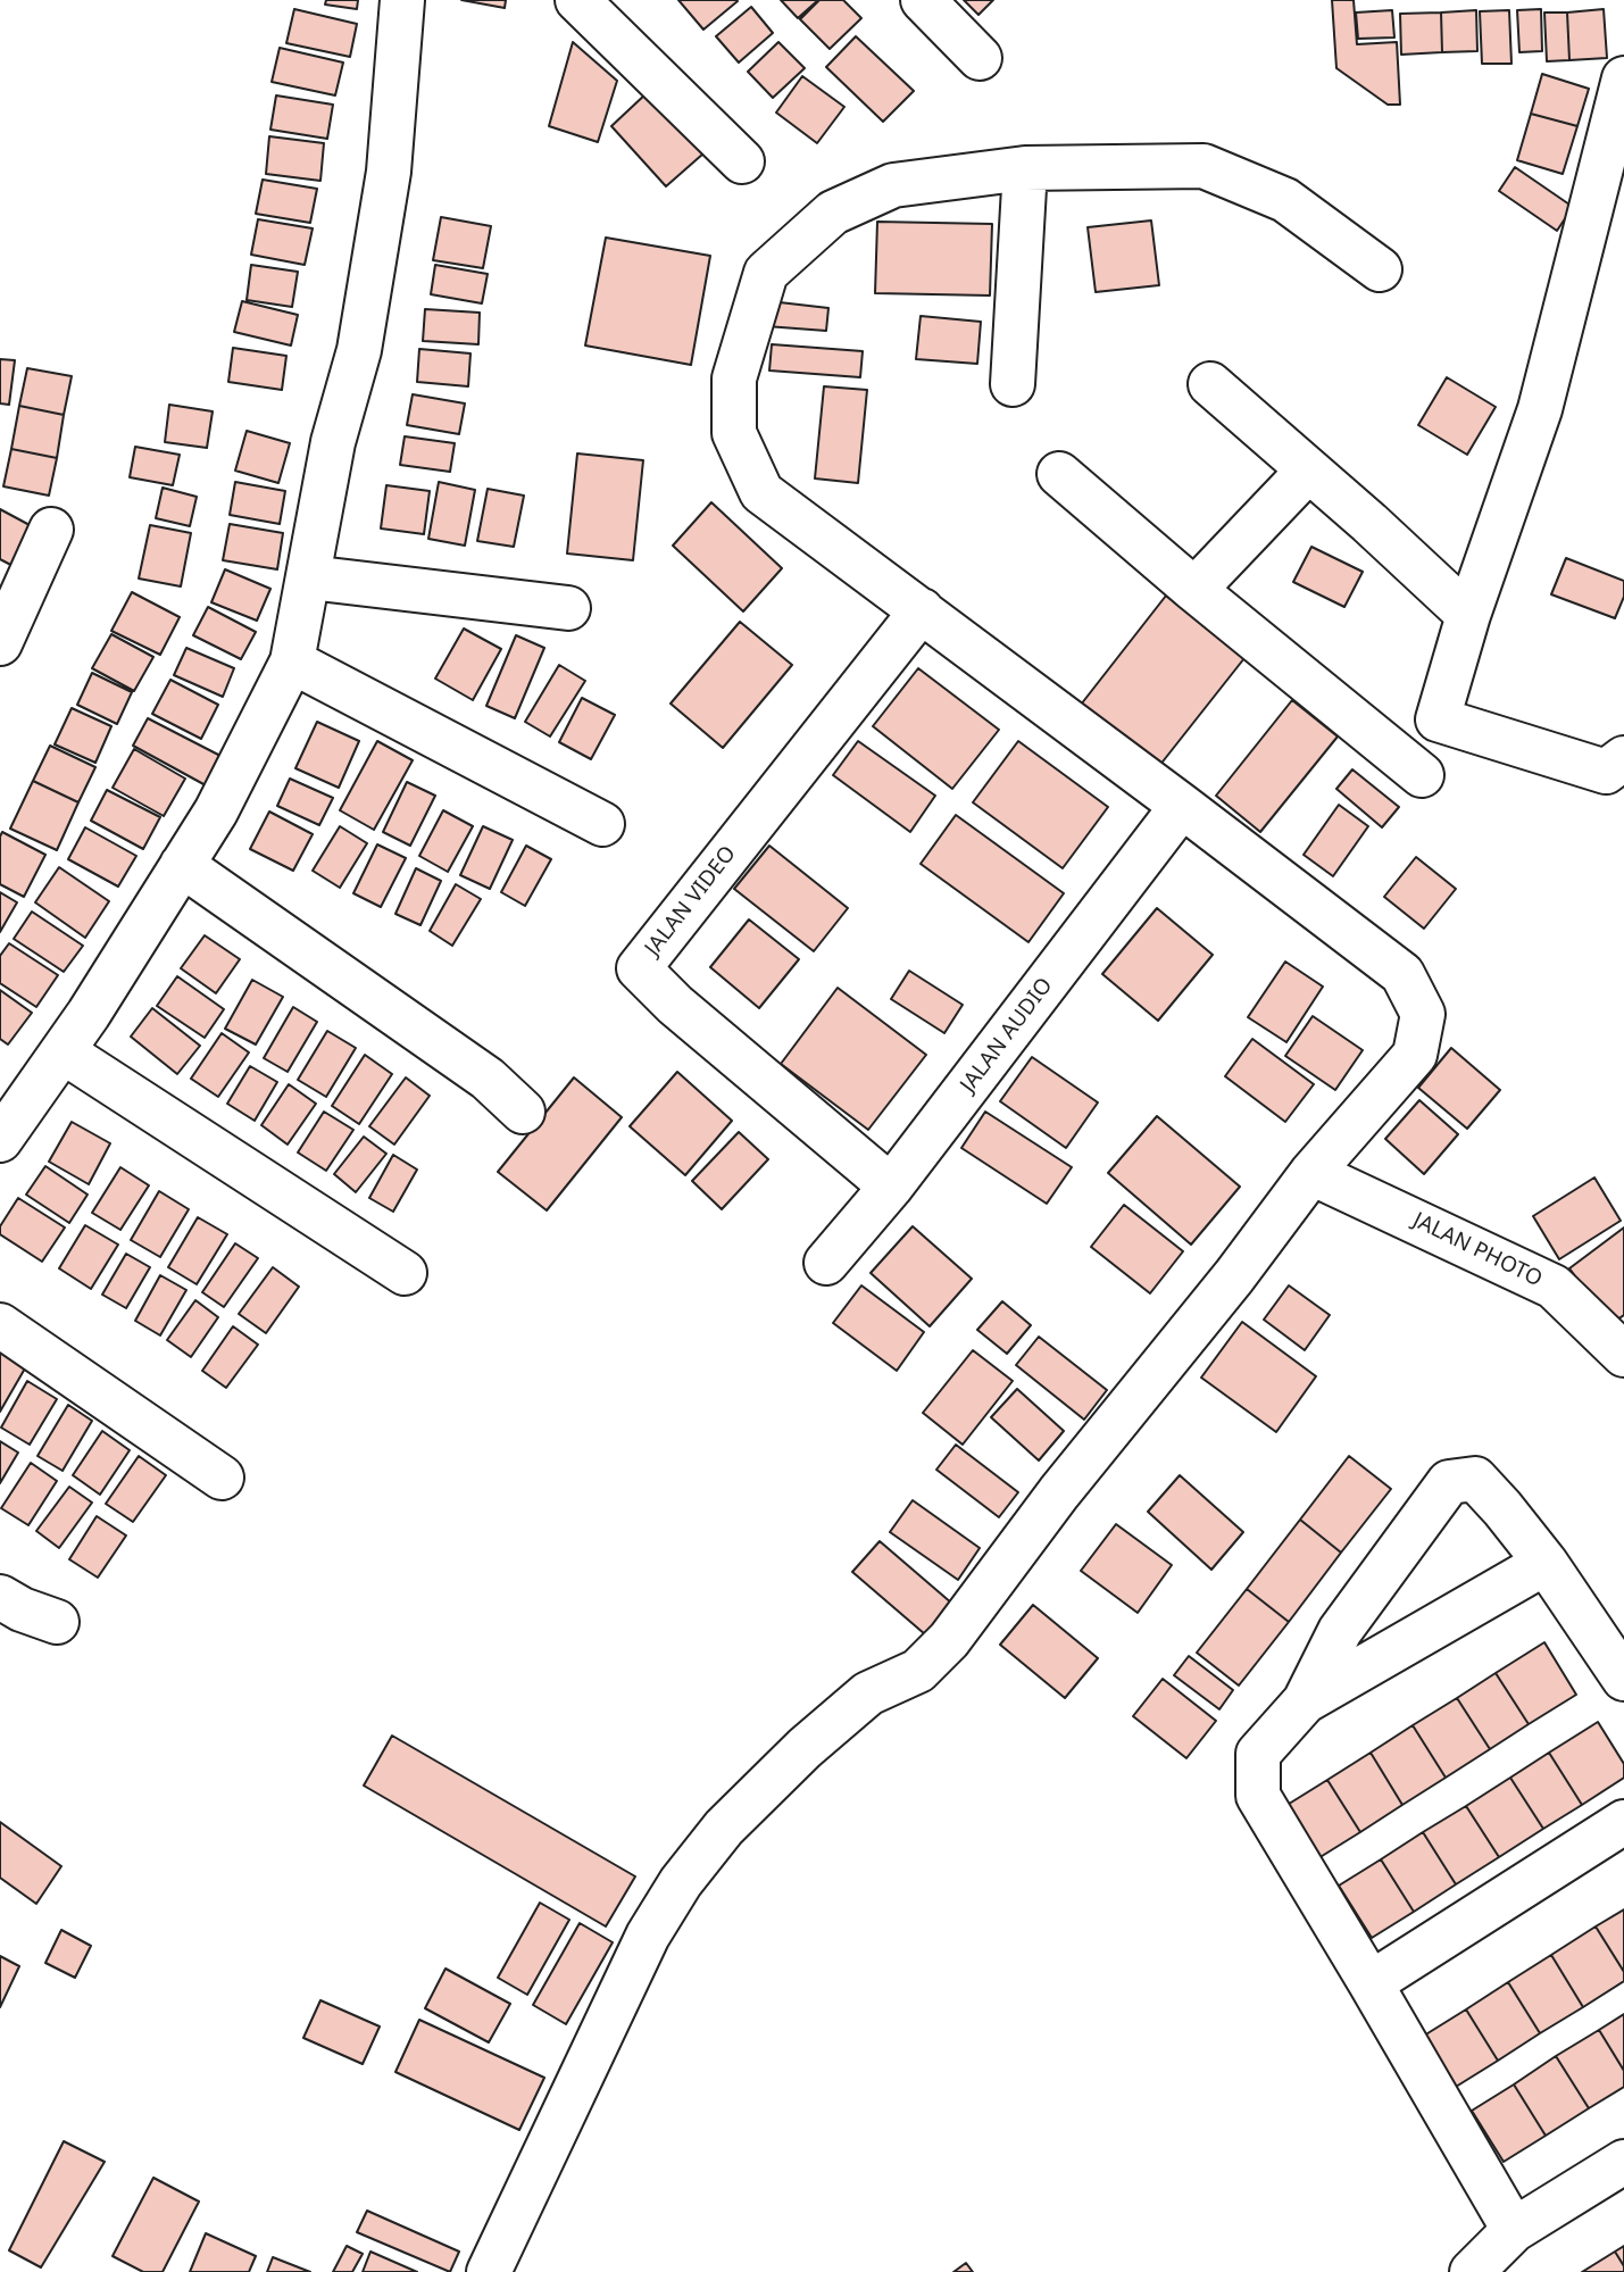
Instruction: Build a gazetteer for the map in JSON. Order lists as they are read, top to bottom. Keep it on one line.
{"streets":{"street":["JALAN VIDEO","JALAN AUDIO","JALAN PHOTO"]},"crossings":[["JALAN VIDEO","JALAN AUDIO"]]}
